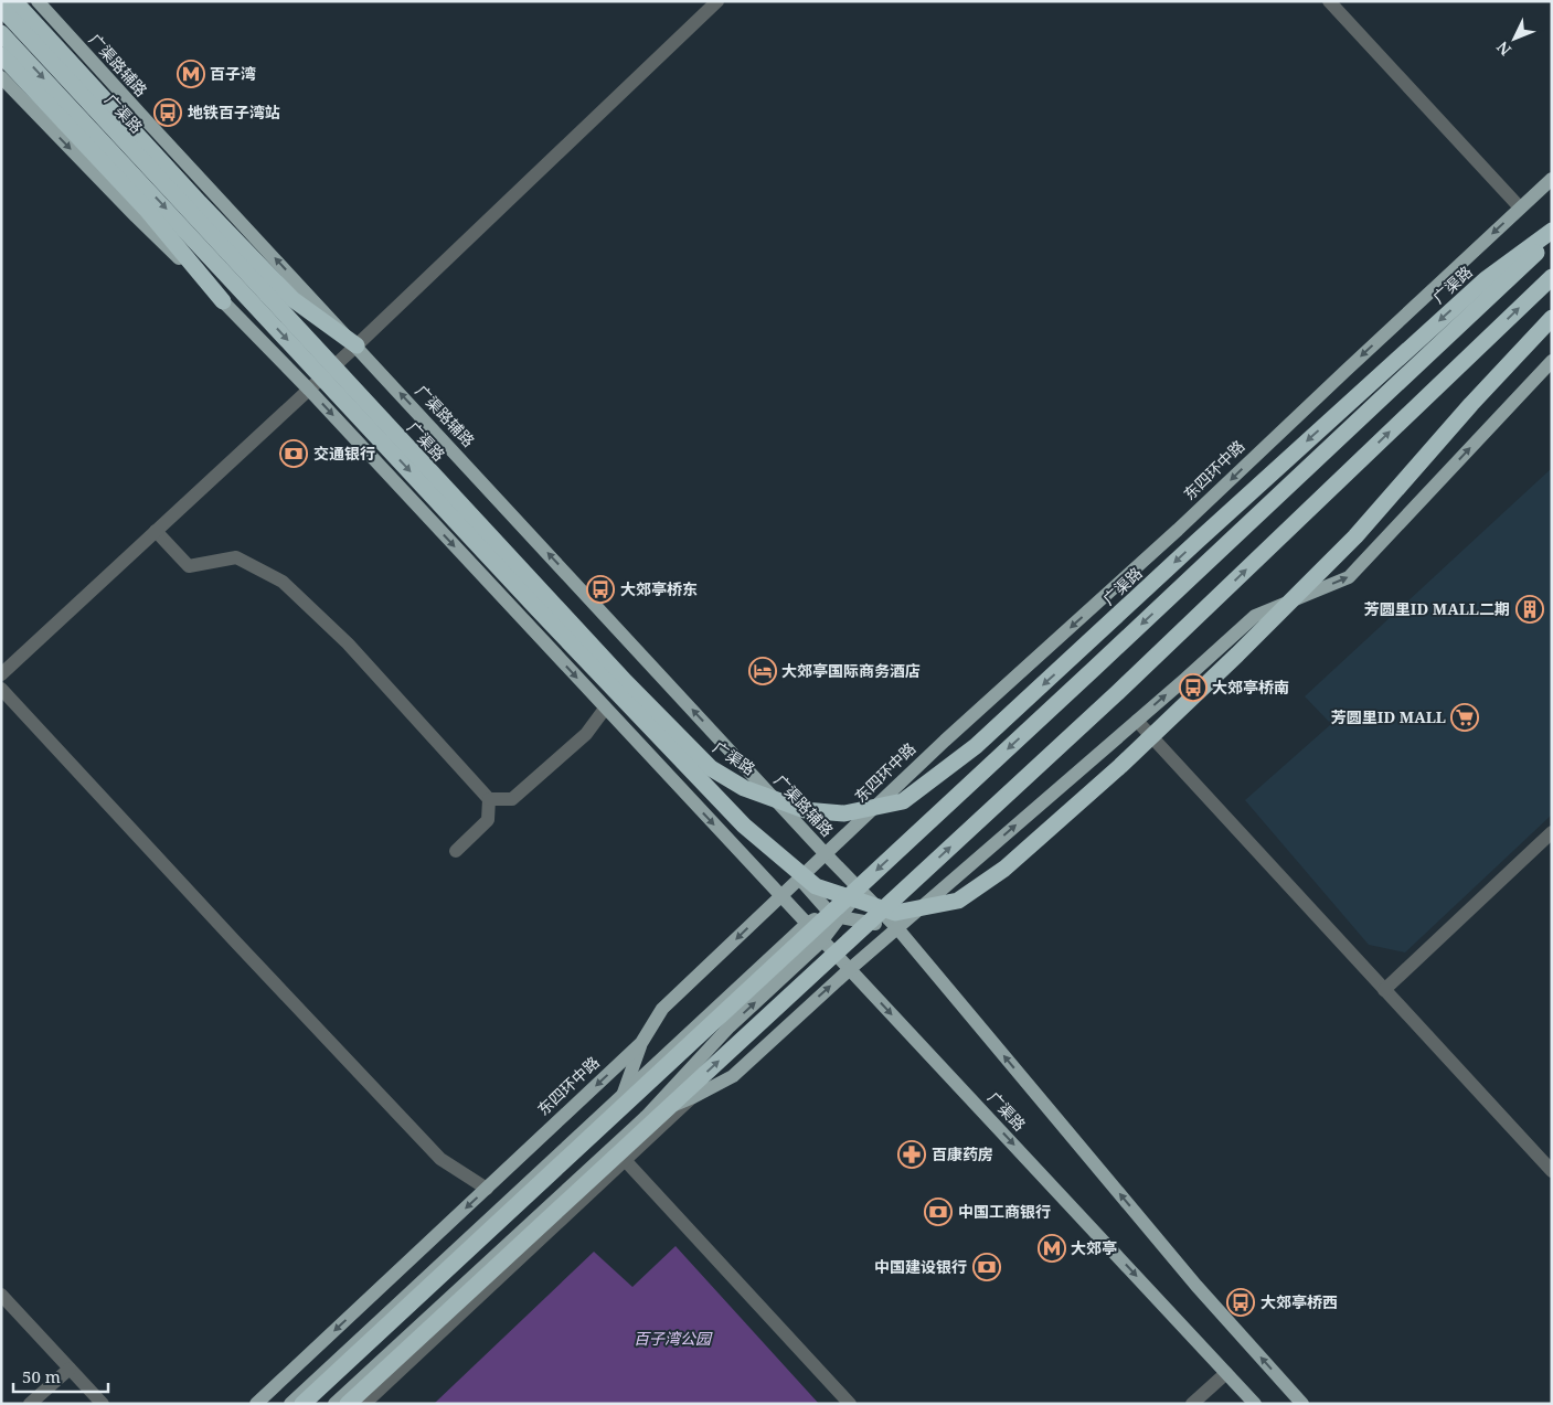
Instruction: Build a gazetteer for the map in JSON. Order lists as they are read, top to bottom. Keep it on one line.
{"streets":{"highway":["广渠路"],"main road":["广渠路辅路","东四环中路"]},"crossings":[["广渠路辅路","东四环中路"],["广渠路","东四环中路"]],"one_way":["广渠路辅路"],"parks":["百子湾公园"],"places":{"metro station":["百子湾","大郊亭"],"bus stop":["地铁百子湾站","大郊亭桥东","大郊亭桥南","大郊亭桥西"],"bank":["交通银行","中国工商银行","中国建设银行"],"building":["芳圆里ID MALL二期"],"hotel":["大郊亭国际商务酒店"],"supermarket":["芳圆里ID MALL"],"pharmacy":["百康药房"]},"scale_bar":"50 m","north":"bottom left"}
